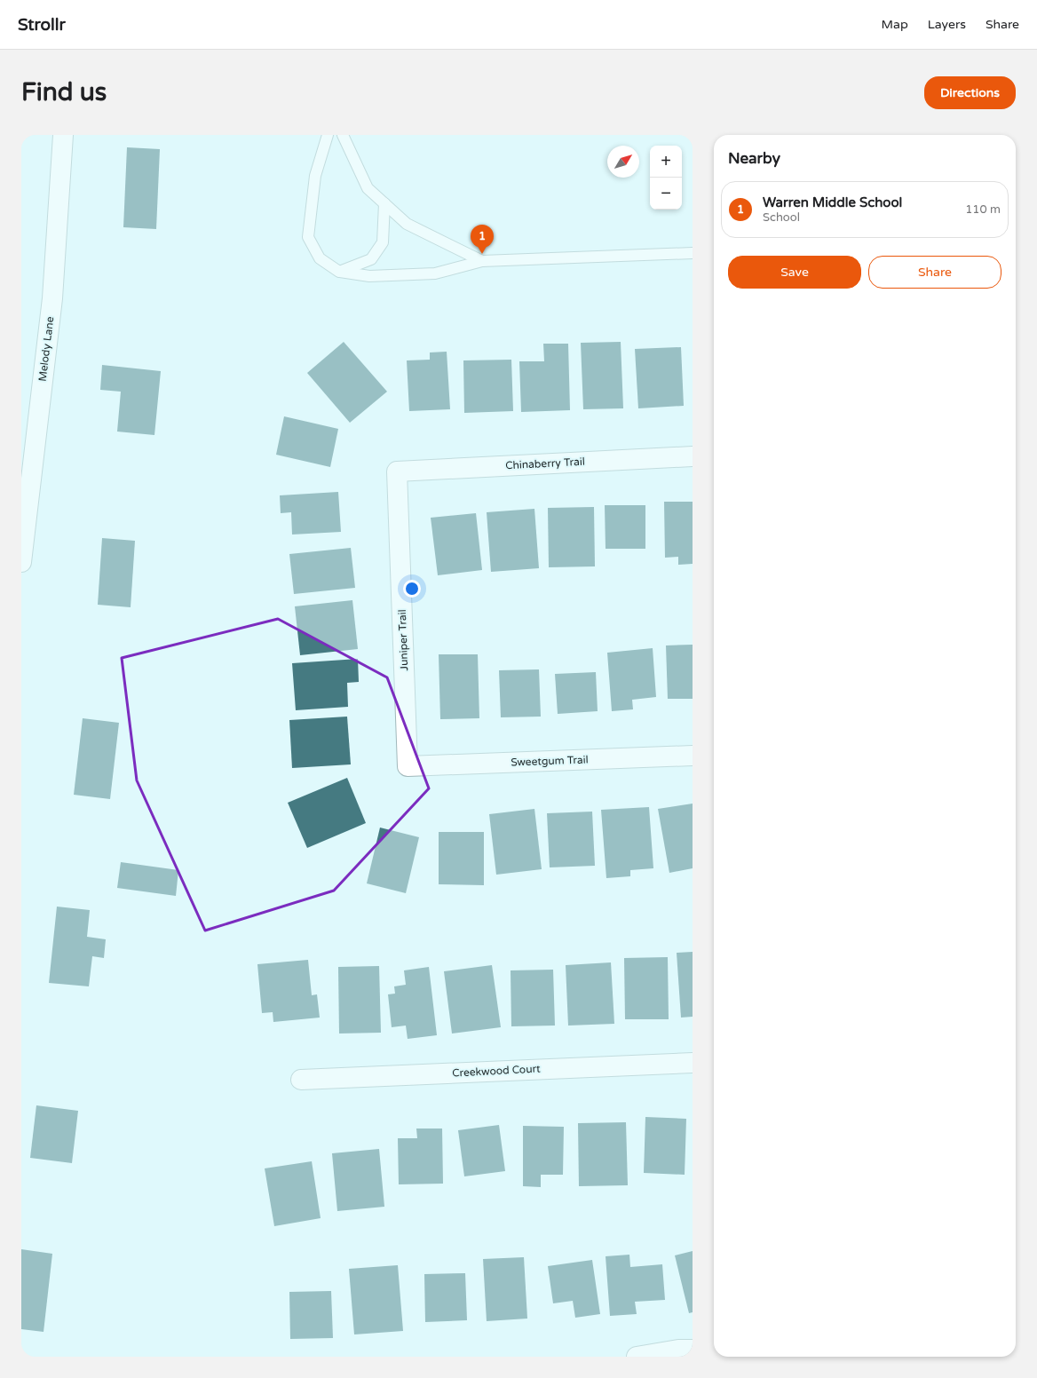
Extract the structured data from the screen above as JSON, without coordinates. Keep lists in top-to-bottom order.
{
  "streets": {
    "street": [
      "Melody Lane",
      "Chinaberry Trail",
      "Juniper Trail",
      "Sweetgum Trail",
      "Creekwood Court"
    ]
  },
  "crossings": [
    ["Chinaberry Trail", "Juniper Trail"],
    ["Juniper Trail", "Sweetgum Trail"]
  ],
  "north": "top right",
  "page": {
    "header": "Strollr",
    "nav": ["Map", "Layers", "Share"],
    "buttons": [
      "Directions",
      ["Save", "Share"]
    ],
    "title": "Find us",
    "heading": "Nearby",
    "map_buttons": ["+", "−"],
    "list": [
      {
        "mark": "1",
        "name": "Warren Middle School",
        "note": "School",
        "value": "110 m"
      }
    ],
    "pins": "1"
  }
}
